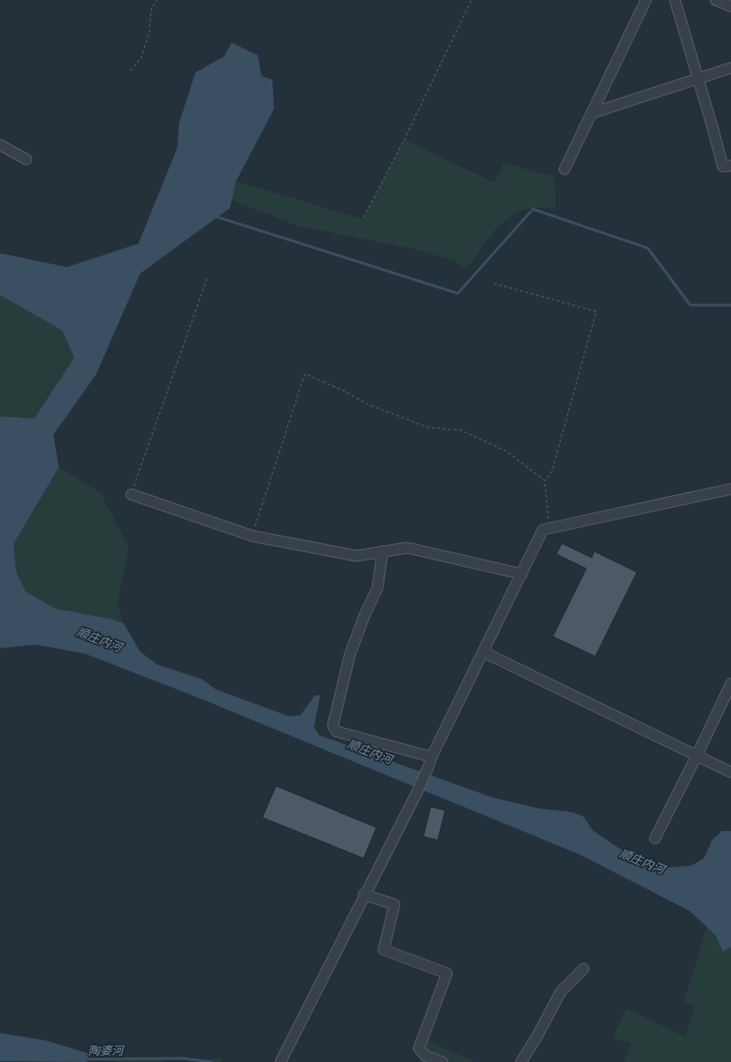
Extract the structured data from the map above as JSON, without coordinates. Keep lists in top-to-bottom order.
{
  "water": ["顺庄内河", "陶婆河"]
}
